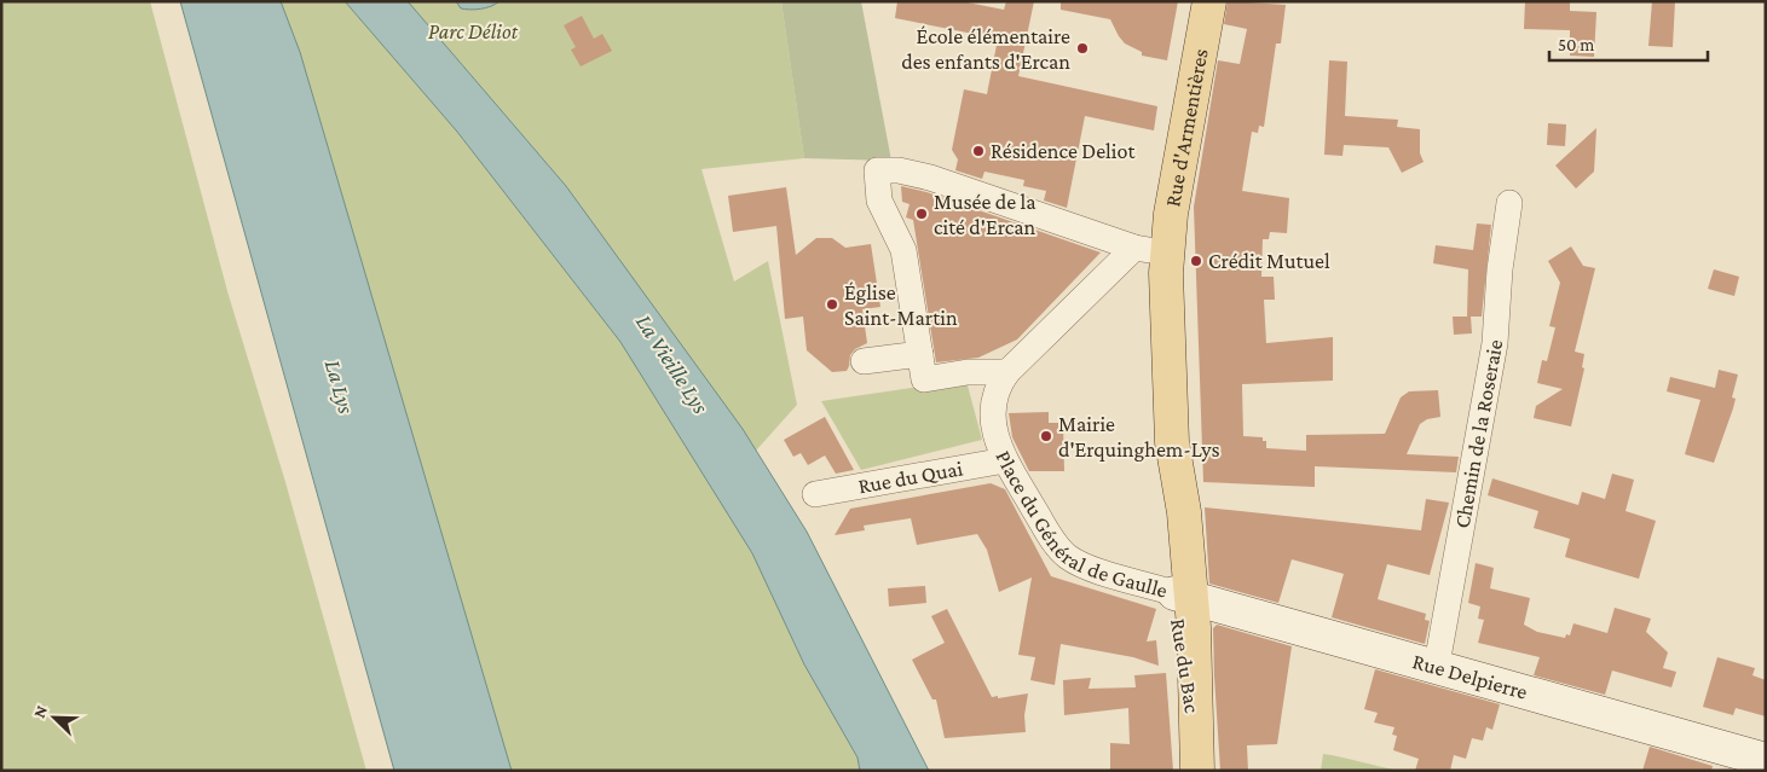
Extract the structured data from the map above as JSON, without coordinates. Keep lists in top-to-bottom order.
{
  "streets": {
    "main road": ["Rue d'Armentières", "Place du Général de Gaulle", "Rue du Bac"],
    "street": ["Chemin de la Roseraie", "Rue du Quai", "Rue Delpierre"]
  },
  "crossings": [
    ["Rue d'Armentières", "Place du Général de Gaulle"],
    ["Chemin de la Roseraie", "Rue Delpierre"],
    ["Rue du Quai", "Place du Général de Gaulle"],
    ["Place du Général de Gaulle", "Rue du Bac"],
    ["Place du Général de Gaulle", "Rue Delpierre"],
    ["Rue du Bac", "Rue Delpierre"]
  ],
  "water": ["La Vieille Lys", "La Lys"],
  "parks": ["Parc Déliot"],
  "places": [
    "École élémentaire des enfants d'Ercan",
    "Résidence Deliot",
    "Musée de la cité d'Ercan",
    "Crédit Mutuel",
    "Église Saint-Martin",
    "Mairie d'Erquinghem-Lys"
  ],
  "scale_bar": "50 m",
  "north": "top left"
}
